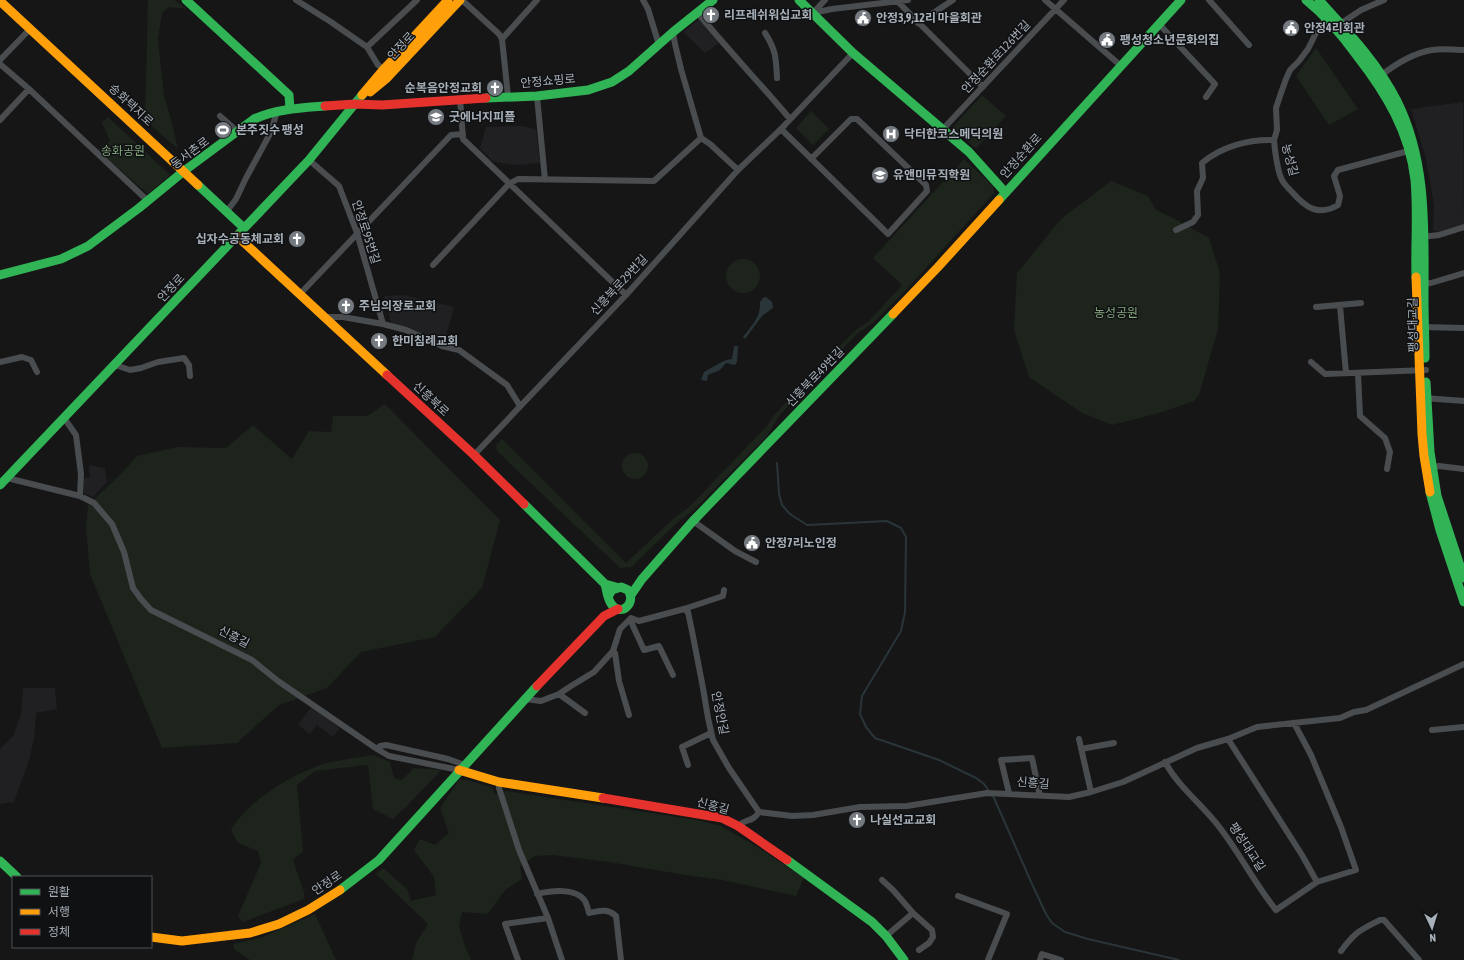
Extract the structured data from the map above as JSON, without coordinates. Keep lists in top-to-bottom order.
{
  "streets": {
    "street": [
      "안정로",
      "안정순환로126번길",
      "안정쇼핑로",
      "송화택지로",
      "동서촌로",
      "안정순환로",
      "농성길",
      "안정로95번길",
      "신흥북로29번길",
      "팽성대교길",
      "신흥북로49번길",
      "신흥북로",
      "신흥길",
      "안정안길"
    ]
  },
  "crossings": [
    ["안정로", "안정쇼핑로"],
    ["안정로", "송화택지로"],
    ["안정로", "동서촌로"],
    ["안정로", "안정로95번길"],
    ["안정로", "신흥북로"],
    ["안정로", "신흥길"],
    ["안정순환로126번길", "안정순환로"],
    ["안정쇼핑로", "동서촌로"],
    ["송화택지로", "동서촌로"],
    ["안정순환로", "신흥북로29번길"],
    ["안정순환로", "신흥북로49번길"],
    ["농성길", "팽성대교길"],
    ["신흥북로29번길", "신흥북로"],
    ["신흥길", "안정안길"]
  ],
  "parks": ["송화공원", "농성공원"],
  "places": {
    "church": [
      "리프레쉬워십교회",
      "순복음안정교회",
      "십자수공동체교회",
      "주님의장로교회",
      "한미침례교회",
      "나실선교교회"
    ],
    "public building": [
      "안정3,9,12리 마을회관",
      "안정4리회관",
      "팽성청소년문화의집",
      "안정7리노인정"
    ],
    "school or university": ["굿에너지피플", "유앤미뮤직학원"],
    "sports": ["본주짓수 팽성"],
    "hospital": ["닥터한코스메딕의원"]
  },
  "legend": ["원활", "서행", "정체"],
  "north": "bottom"
}
